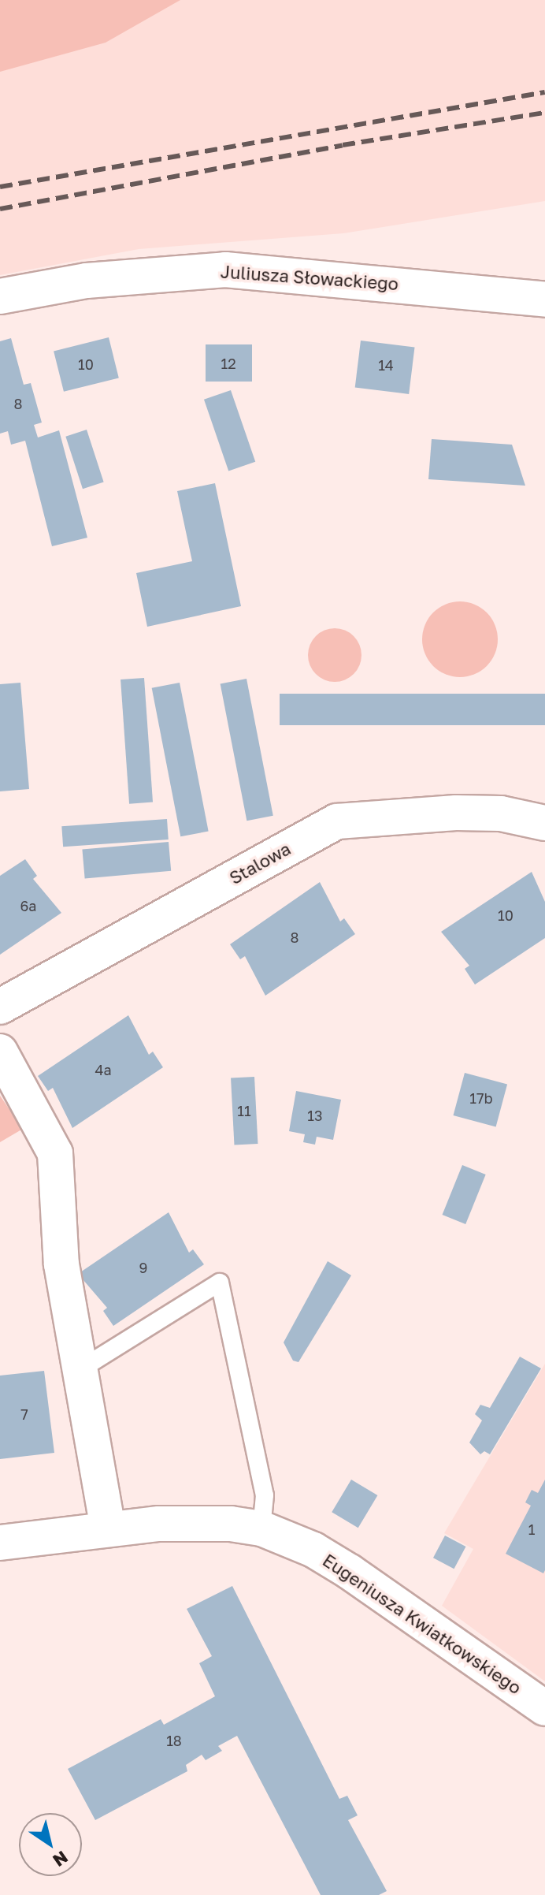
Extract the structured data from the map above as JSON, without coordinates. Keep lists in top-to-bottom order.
{
  "streets": {
    "street": ["Juliusza Słowackiego", "Stalowa", "Eugeniusza Kwiatkowskiego"]
  },
  "house_numbers": [
    "12",
    "10",
    "14",
    "8",
    "6a",
    "10",
    "8",
    "4a",
    "17b",
    "11",
    "13",
    "9",
    "7",
    "1",
    "18"
  ],
  "north": "bottom right"
}
